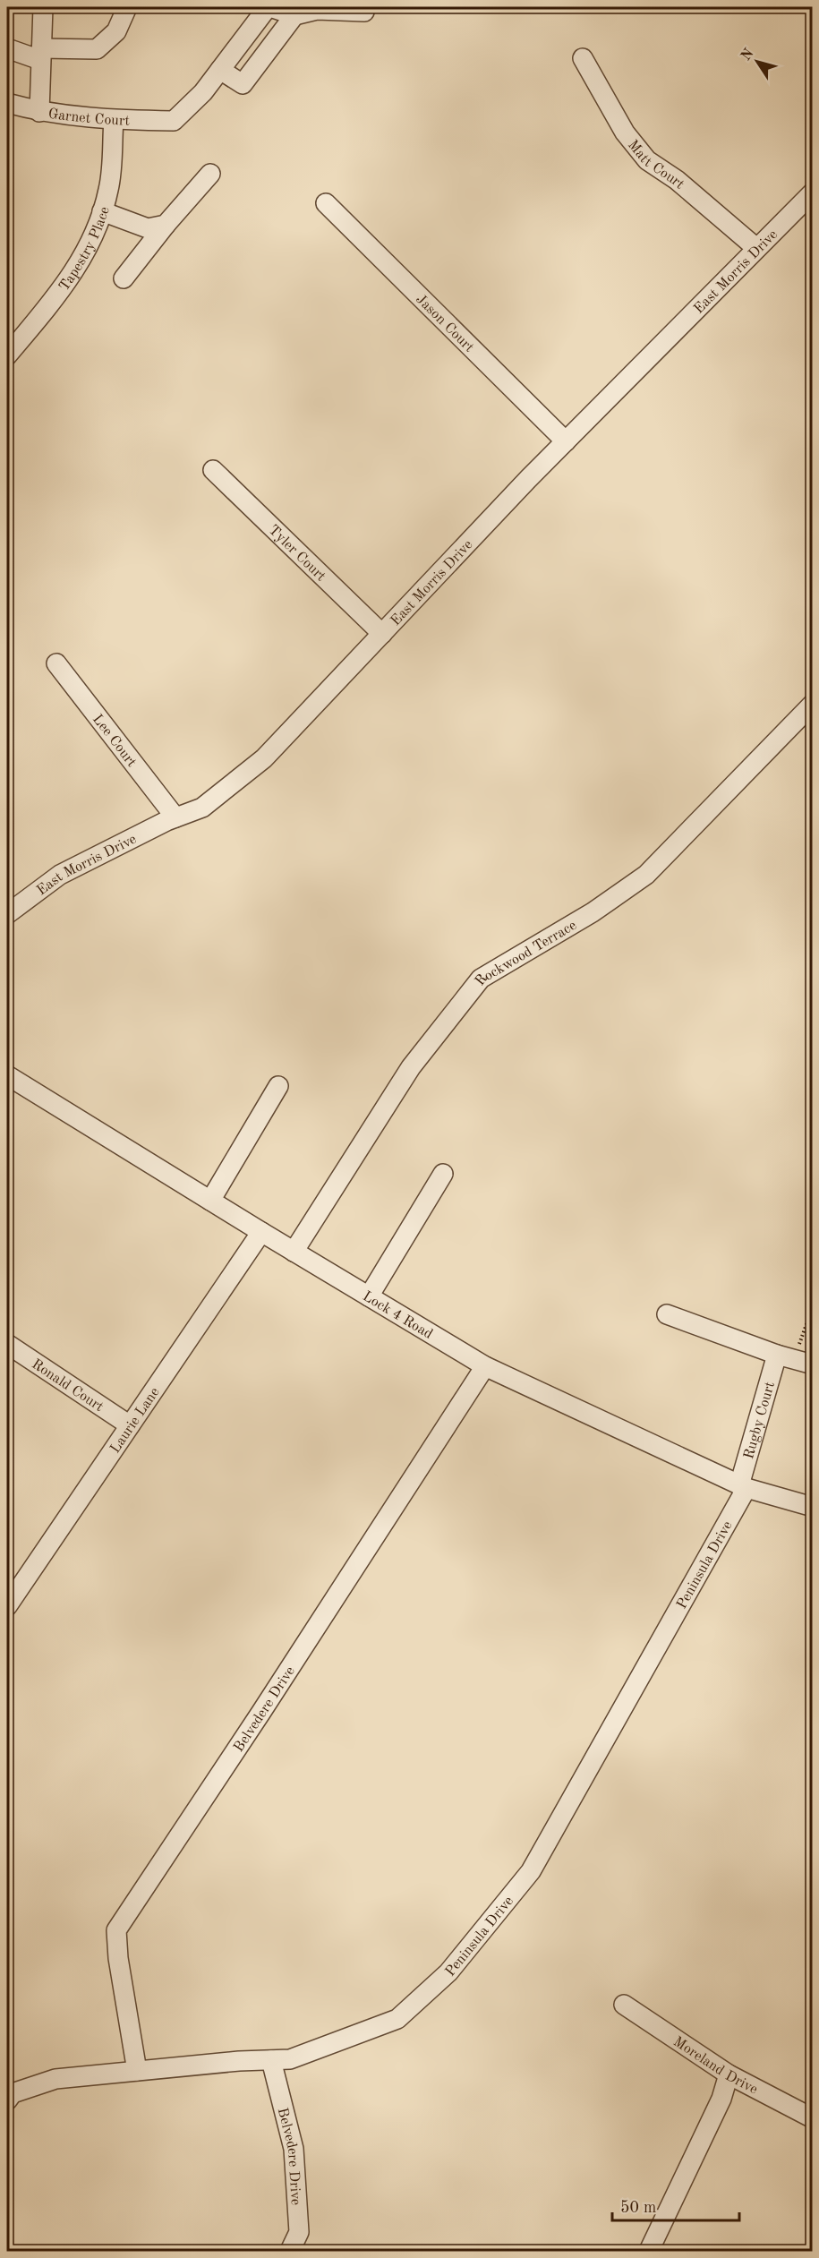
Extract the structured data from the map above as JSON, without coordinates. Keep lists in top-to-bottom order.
{
  "streets": {
    "street": [
      "Garnet Court",
      "Matt Court",
      "Tapestry Place",
      "East Morris Drive",
      "Jason Court",
      "Tyler Court",
      "Lee Court",
      "Rockwood Terrace",
      "Lock 4 Road",
      "Ronald Court",
      "Laurie Lane",
      "Rugby Court",
      "Peninsula Drive",
      "Belvedere Drive",
      "Moreland Drive"
    ]
  },
  "crossings": [
    ["Garnet Court", "Tapestry Place"],
    ["Matt Court", "East Morris Drive"],
    ["East Morris Drive", "Jason Court"],
    ["East Morris Drive", "Tyler Court"],
    ["East Morris Drive", "Lee Court"],
    ["Rockwood Terrace", "Lock 4 Road"],
    ["Lock 4 Road", "Laurie Lane"],
    ["Lock 4 Road", "Rugby Court"],
    ["Lock 4 Road", "Peninsula Drive"],
    ["Lock 4 Road", "Belvedere Drive"],
    ["Ronald Court", "Laurie Lane"],
    ["Rugby Court", "Peninsula Drive"],
    ["Peninsula Drive", "Belvedere Drive"]
  ],
  "scale_bar": "50 m",
  "north": "top left"
}
